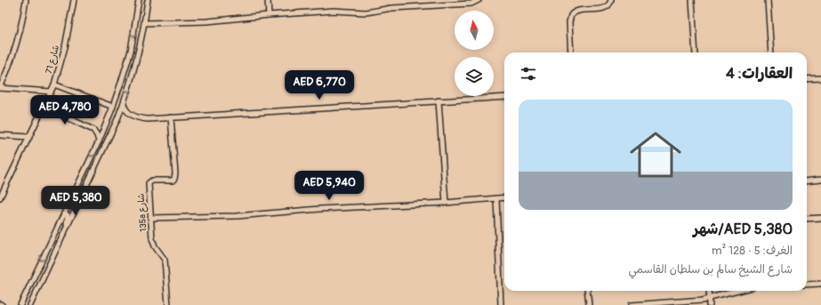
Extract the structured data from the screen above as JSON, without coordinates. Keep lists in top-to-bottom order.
{
  "streets": {
    "street": ["شارع 71", "135a شارع"]
  },
  "north": "top",
  "page": {
    "heading": "العقارات: 4",
    "price": [
      "AED 6,770",
      "AED 4,780",
      "AED 5,940",
      "AED 5,380"
    ],
    "list": [
      {
        "name": "AED 5,380/شهر",
        "note": "الغرف: 5 · 128 m² · شارع الشيخ سالم بن سلطان القاسمي"
      }
    ]
  }
}
